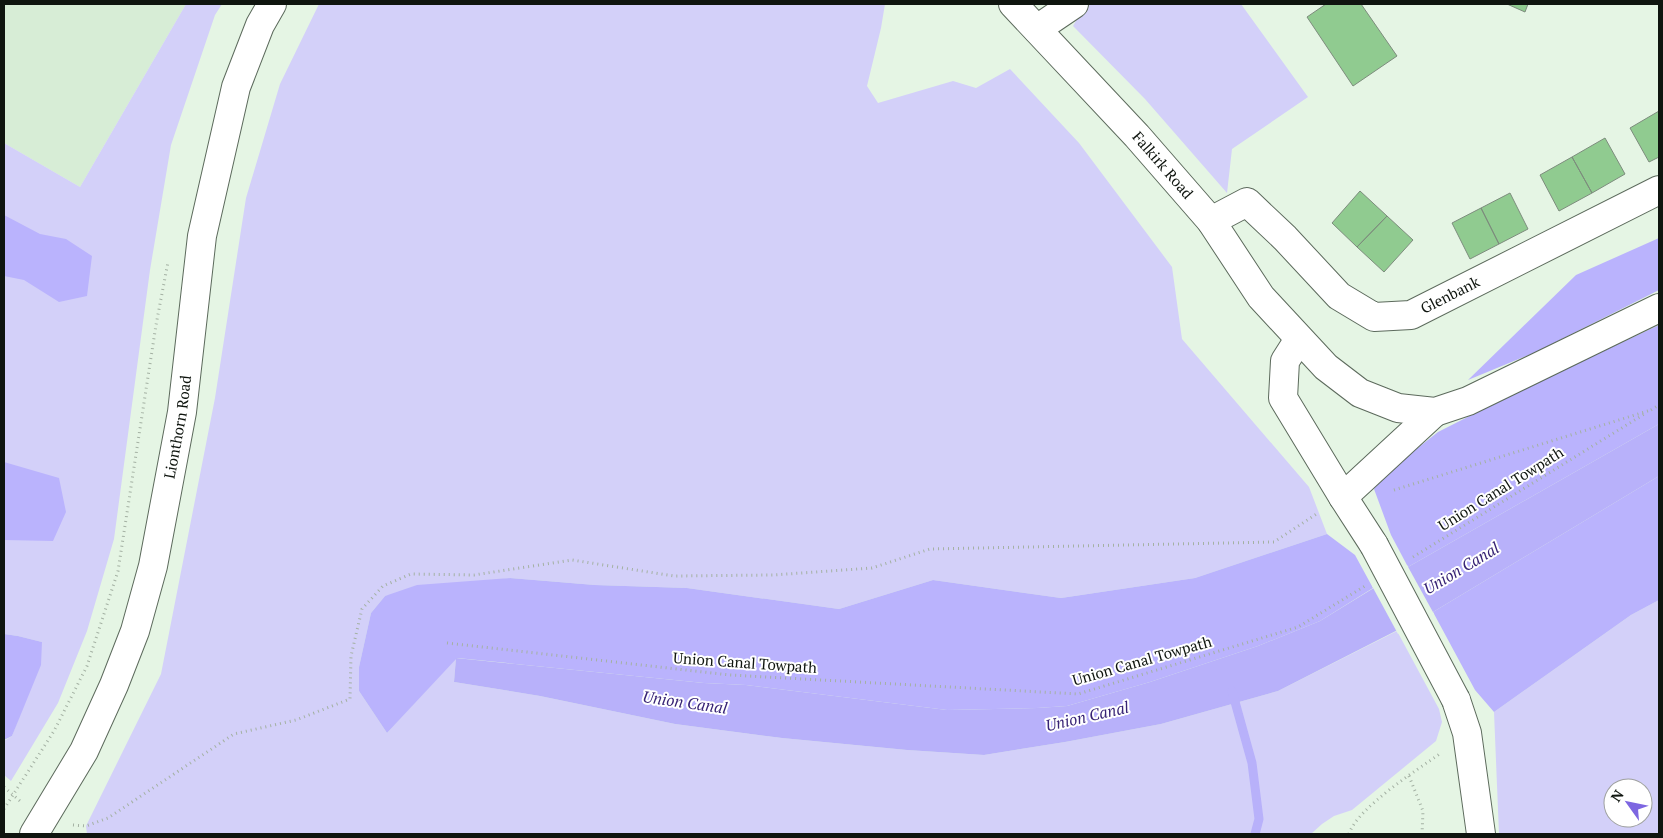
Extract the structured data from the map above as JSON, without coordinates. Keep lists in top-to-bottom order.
{
  "streets": {
    "street": ["Falkirk Road", "Glenbank", "Lionthorn Road"],
    "path": ["Union Canal Towpath"]
  },
  "crossings": [
    ["Falkirk Road", "Glenbank"]
  ],
  "water": ["Union Canal"],
  "north": "top left"
}
